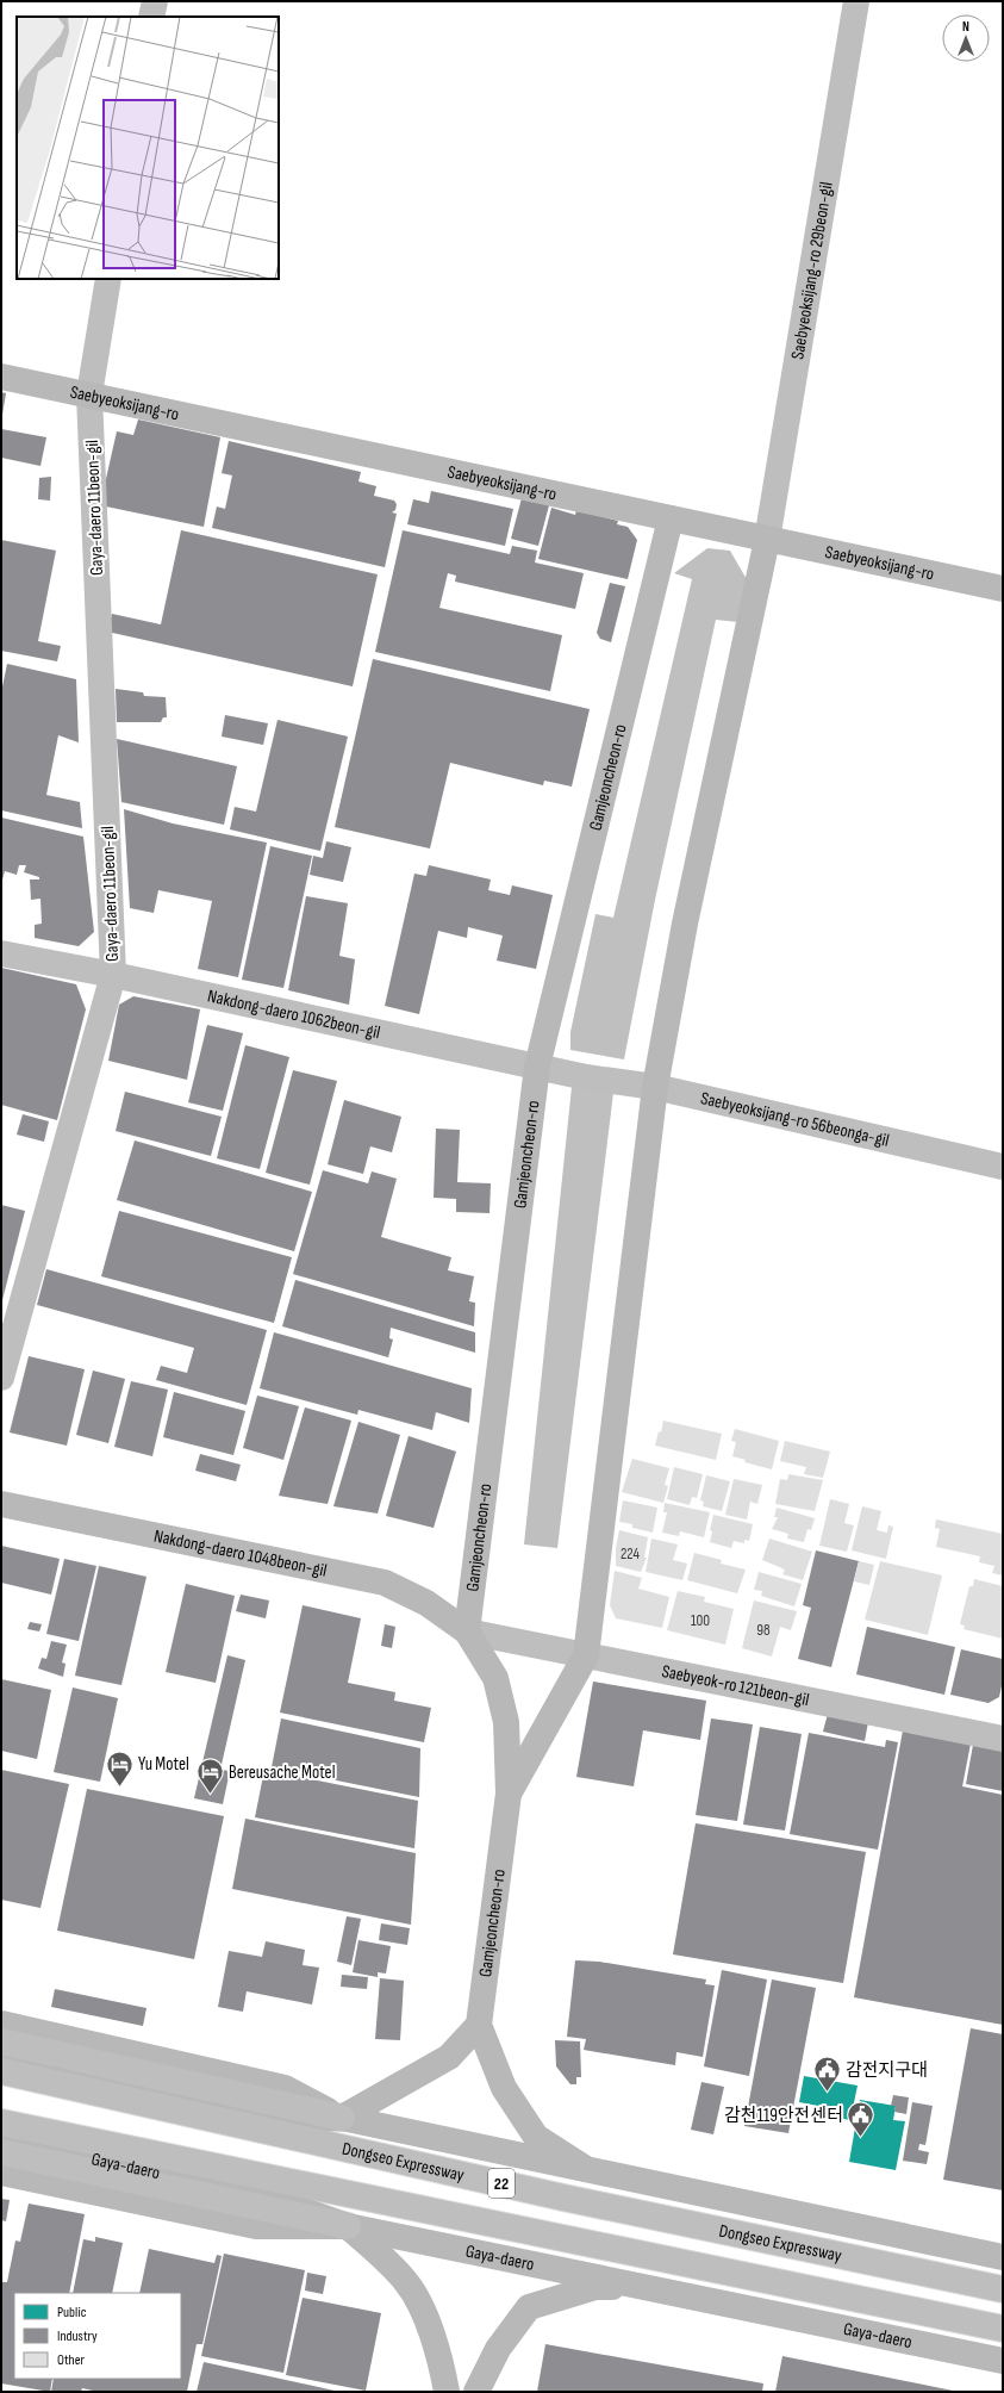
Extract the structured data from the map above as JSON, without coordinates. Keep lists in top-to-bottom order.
{
  "streets": {
    "main road": [
      "Saebyeoksijang-ro 29beon-gil",
      "Gaya-daero 11beon-gil",
      "Nakdong-daero 1062beon-gil",
      "Saebyeoksijang-ro 56beonga-gil",
      "Saebyeok-ro 121beon-gil",
      "Dongseo Expressway",
      "22"
    ],
    "street": [
      "Saebyeoksijang-ro",
      "Gamjeoncheon-ro",
      "Nakdong-daero 1048beon-gil",
      "Gaya-daero"
    ]
  },
  "crossings": [
    ["Saebyeoksijang-ro 29beon-gil", "Saebyeoksijang-ro"],
    ["Saebyeoksijang-ro 29beon-gil", "Gamjeoncheon-ro"],
    ["Saebyeoksijang-ro", "Gaya-daero 11beon-gil"],
    ["Saebyeoksijang-ro", "Gamjeoncheon-ro"],
    ["Gaya-daero 11beon-gil", "Nakdong-daero 1062beon-gil"],
    ["Gamjeoncheon-ro", "Nakdong-daero 1062beon-gil"],
    ["Gamjeoncheon-ro", "Saebyeoksijang-ro 56beonga-gil"],
    ["Gamjeoncheon-ro", "Nakdong-daero 1048beon-gil"],
    ["Gamjeoncheon-ro", "Saebyeok-ro 121beon-gil"],
    ["Nakdong-daero 1062beon-gil", "Saebyeoksijang-ro 56beonga-gil"],
    ["Nakdong-daero 1048beon-gil", "Saebyeok-ro 121beon-gil"]
  ],
  "places": {
    "hotel": ["Yu Motel", "Bereusache Motel"],
    "public building": ["감전지구대", "감천119안전센터"]
  },
  "house_numbers": ["224", "100", "98"],
  "legend": ["Public", "Industry", "Other"],
  "north": "top"
}
